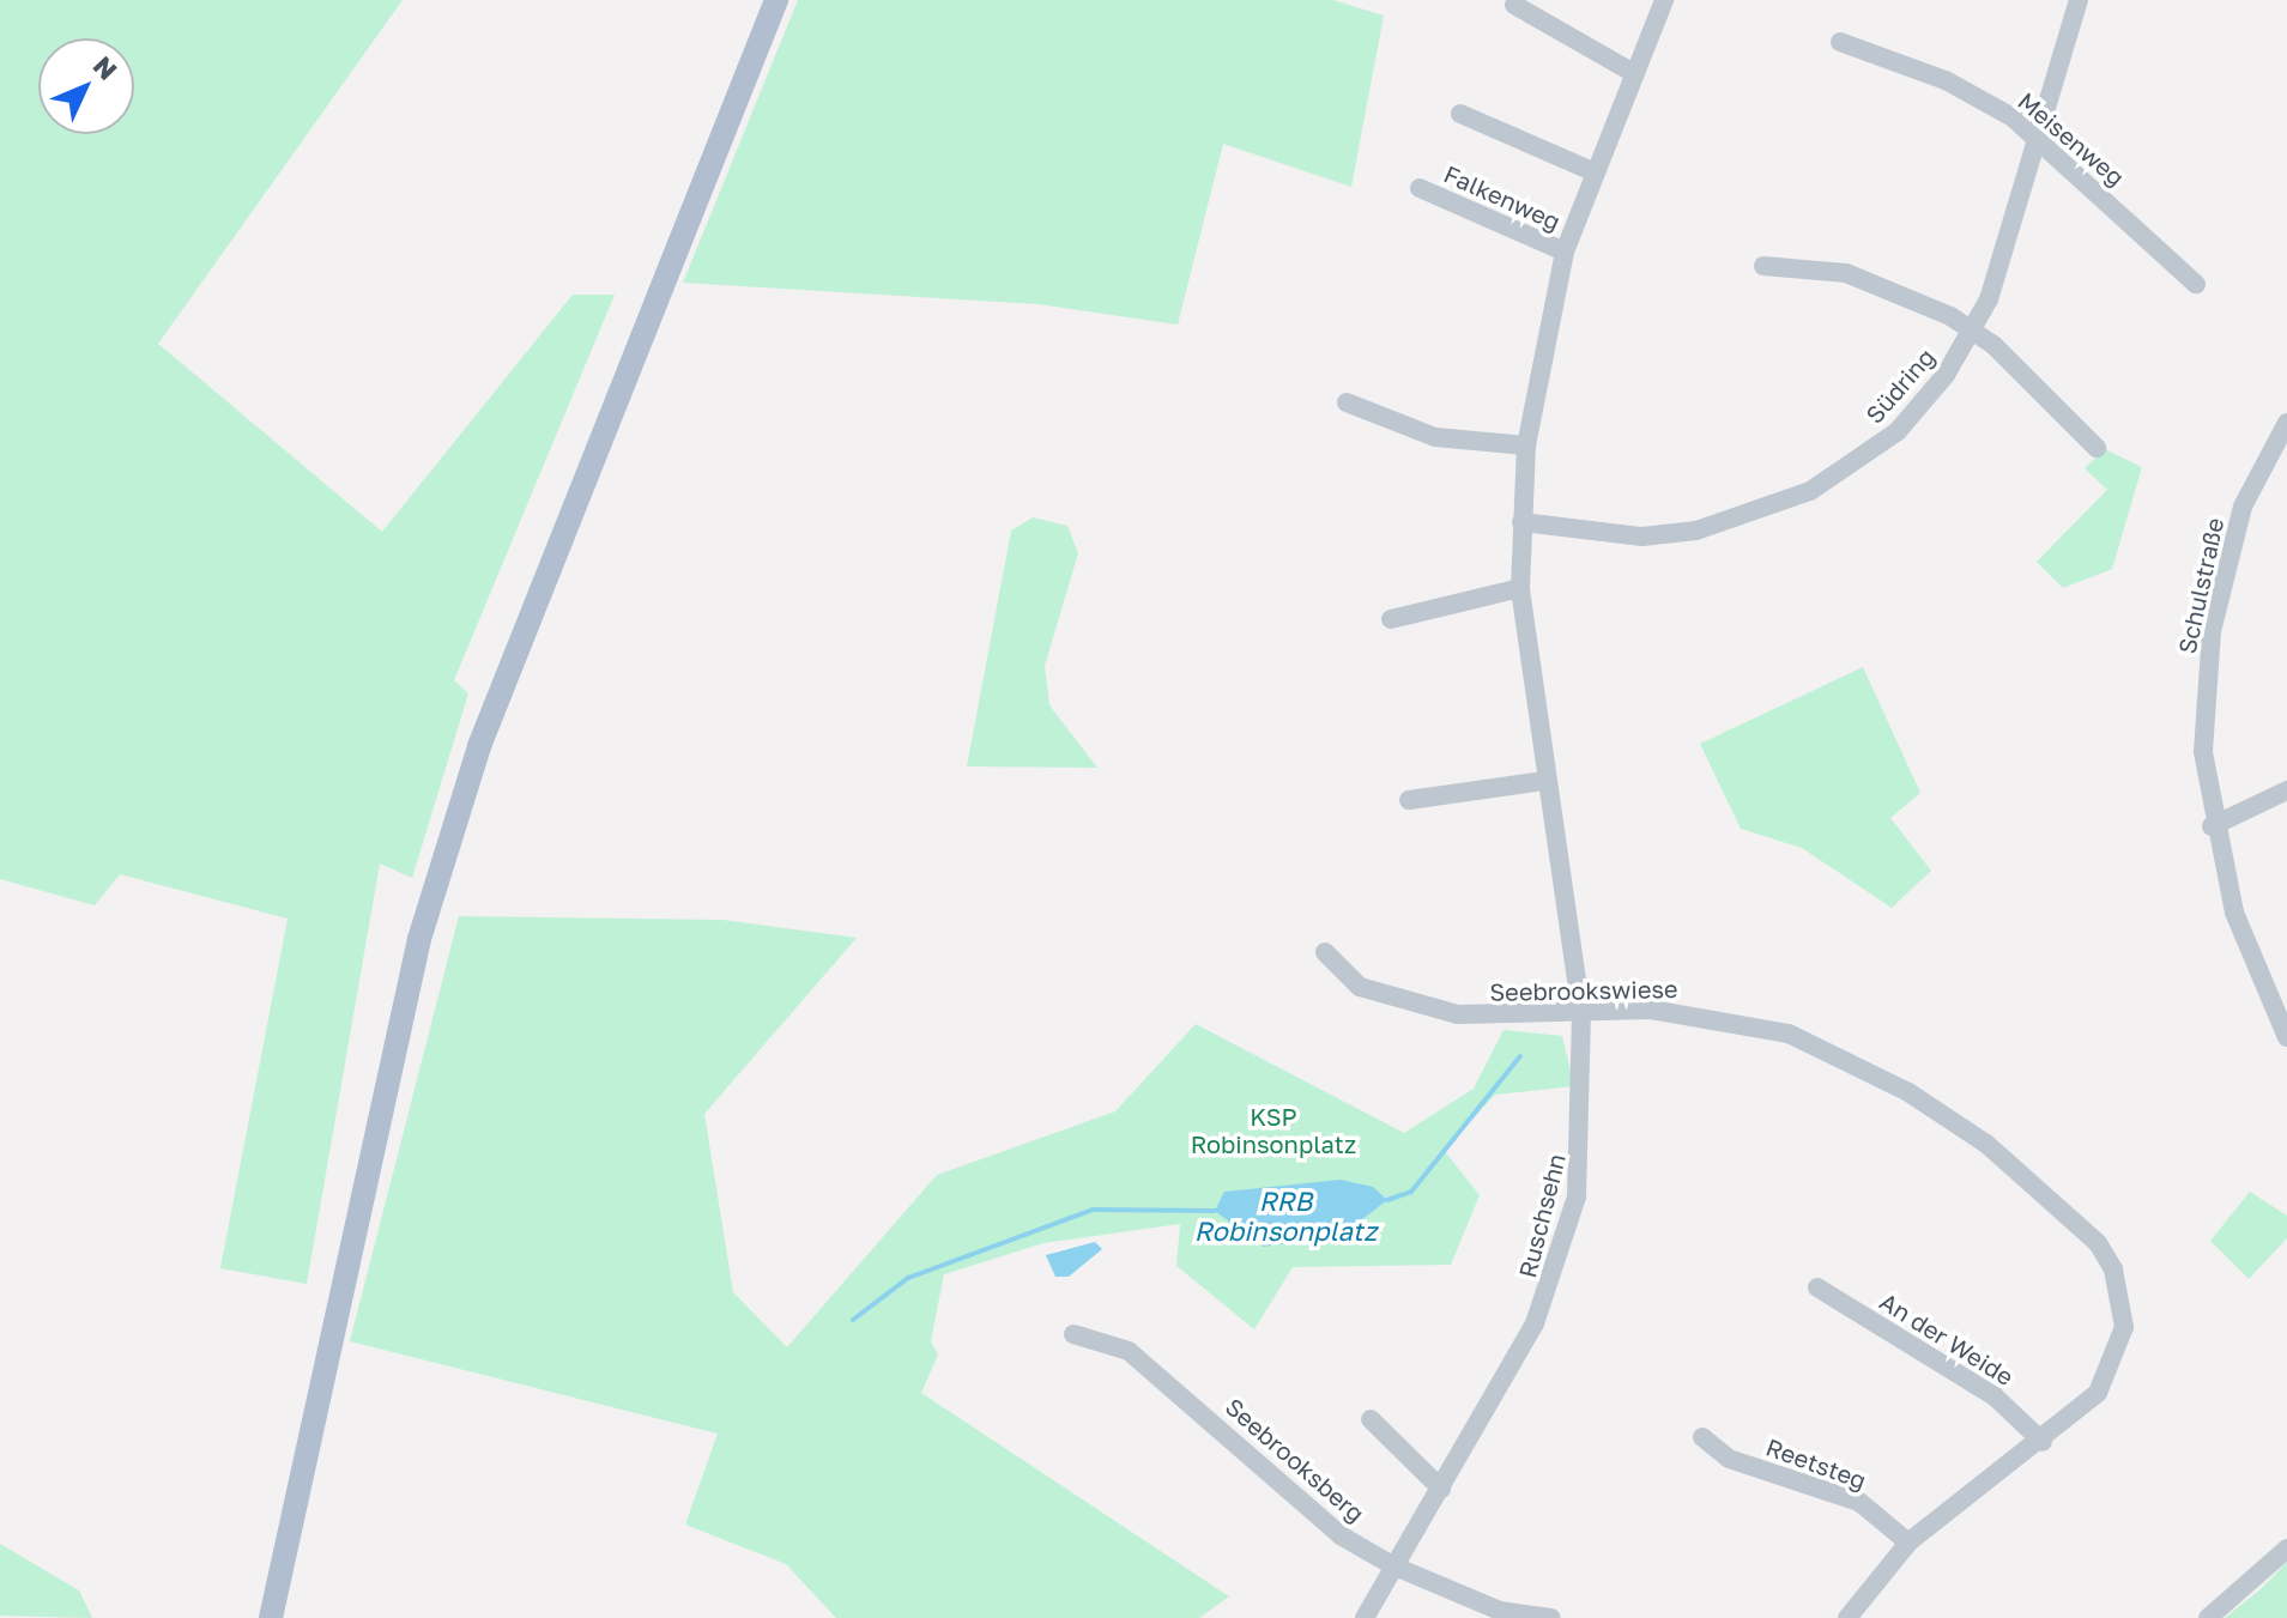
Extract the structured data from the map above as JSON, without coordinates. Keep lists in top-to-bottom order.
{
  "streets": {
    "street": [
      "Meisenweg",
      "Falkenweg",
      "Südring",
      "Schulstraße",
      "Seebrookswiese",
      "Ruschsehn",
      "An der Weide",
      "Seebrooksberg",
      "Reetsteg"
    ]
  },
  "crossings": [
    ["Meisenweg", "Südring"],
    ["Seebrookswiese", "Ruschsehn"],
    ["Seebrookswiese", "An der Weide"],
    ["Seebrookswiese", "Reetsteg"],
    ["Ruschsehn", "Seebrooksberg"]
  ],
  "water": ["RRB Robinsonplatz"],
  "parks": ["KSP Robinsonplatz"],
  "north": "top right"
}
